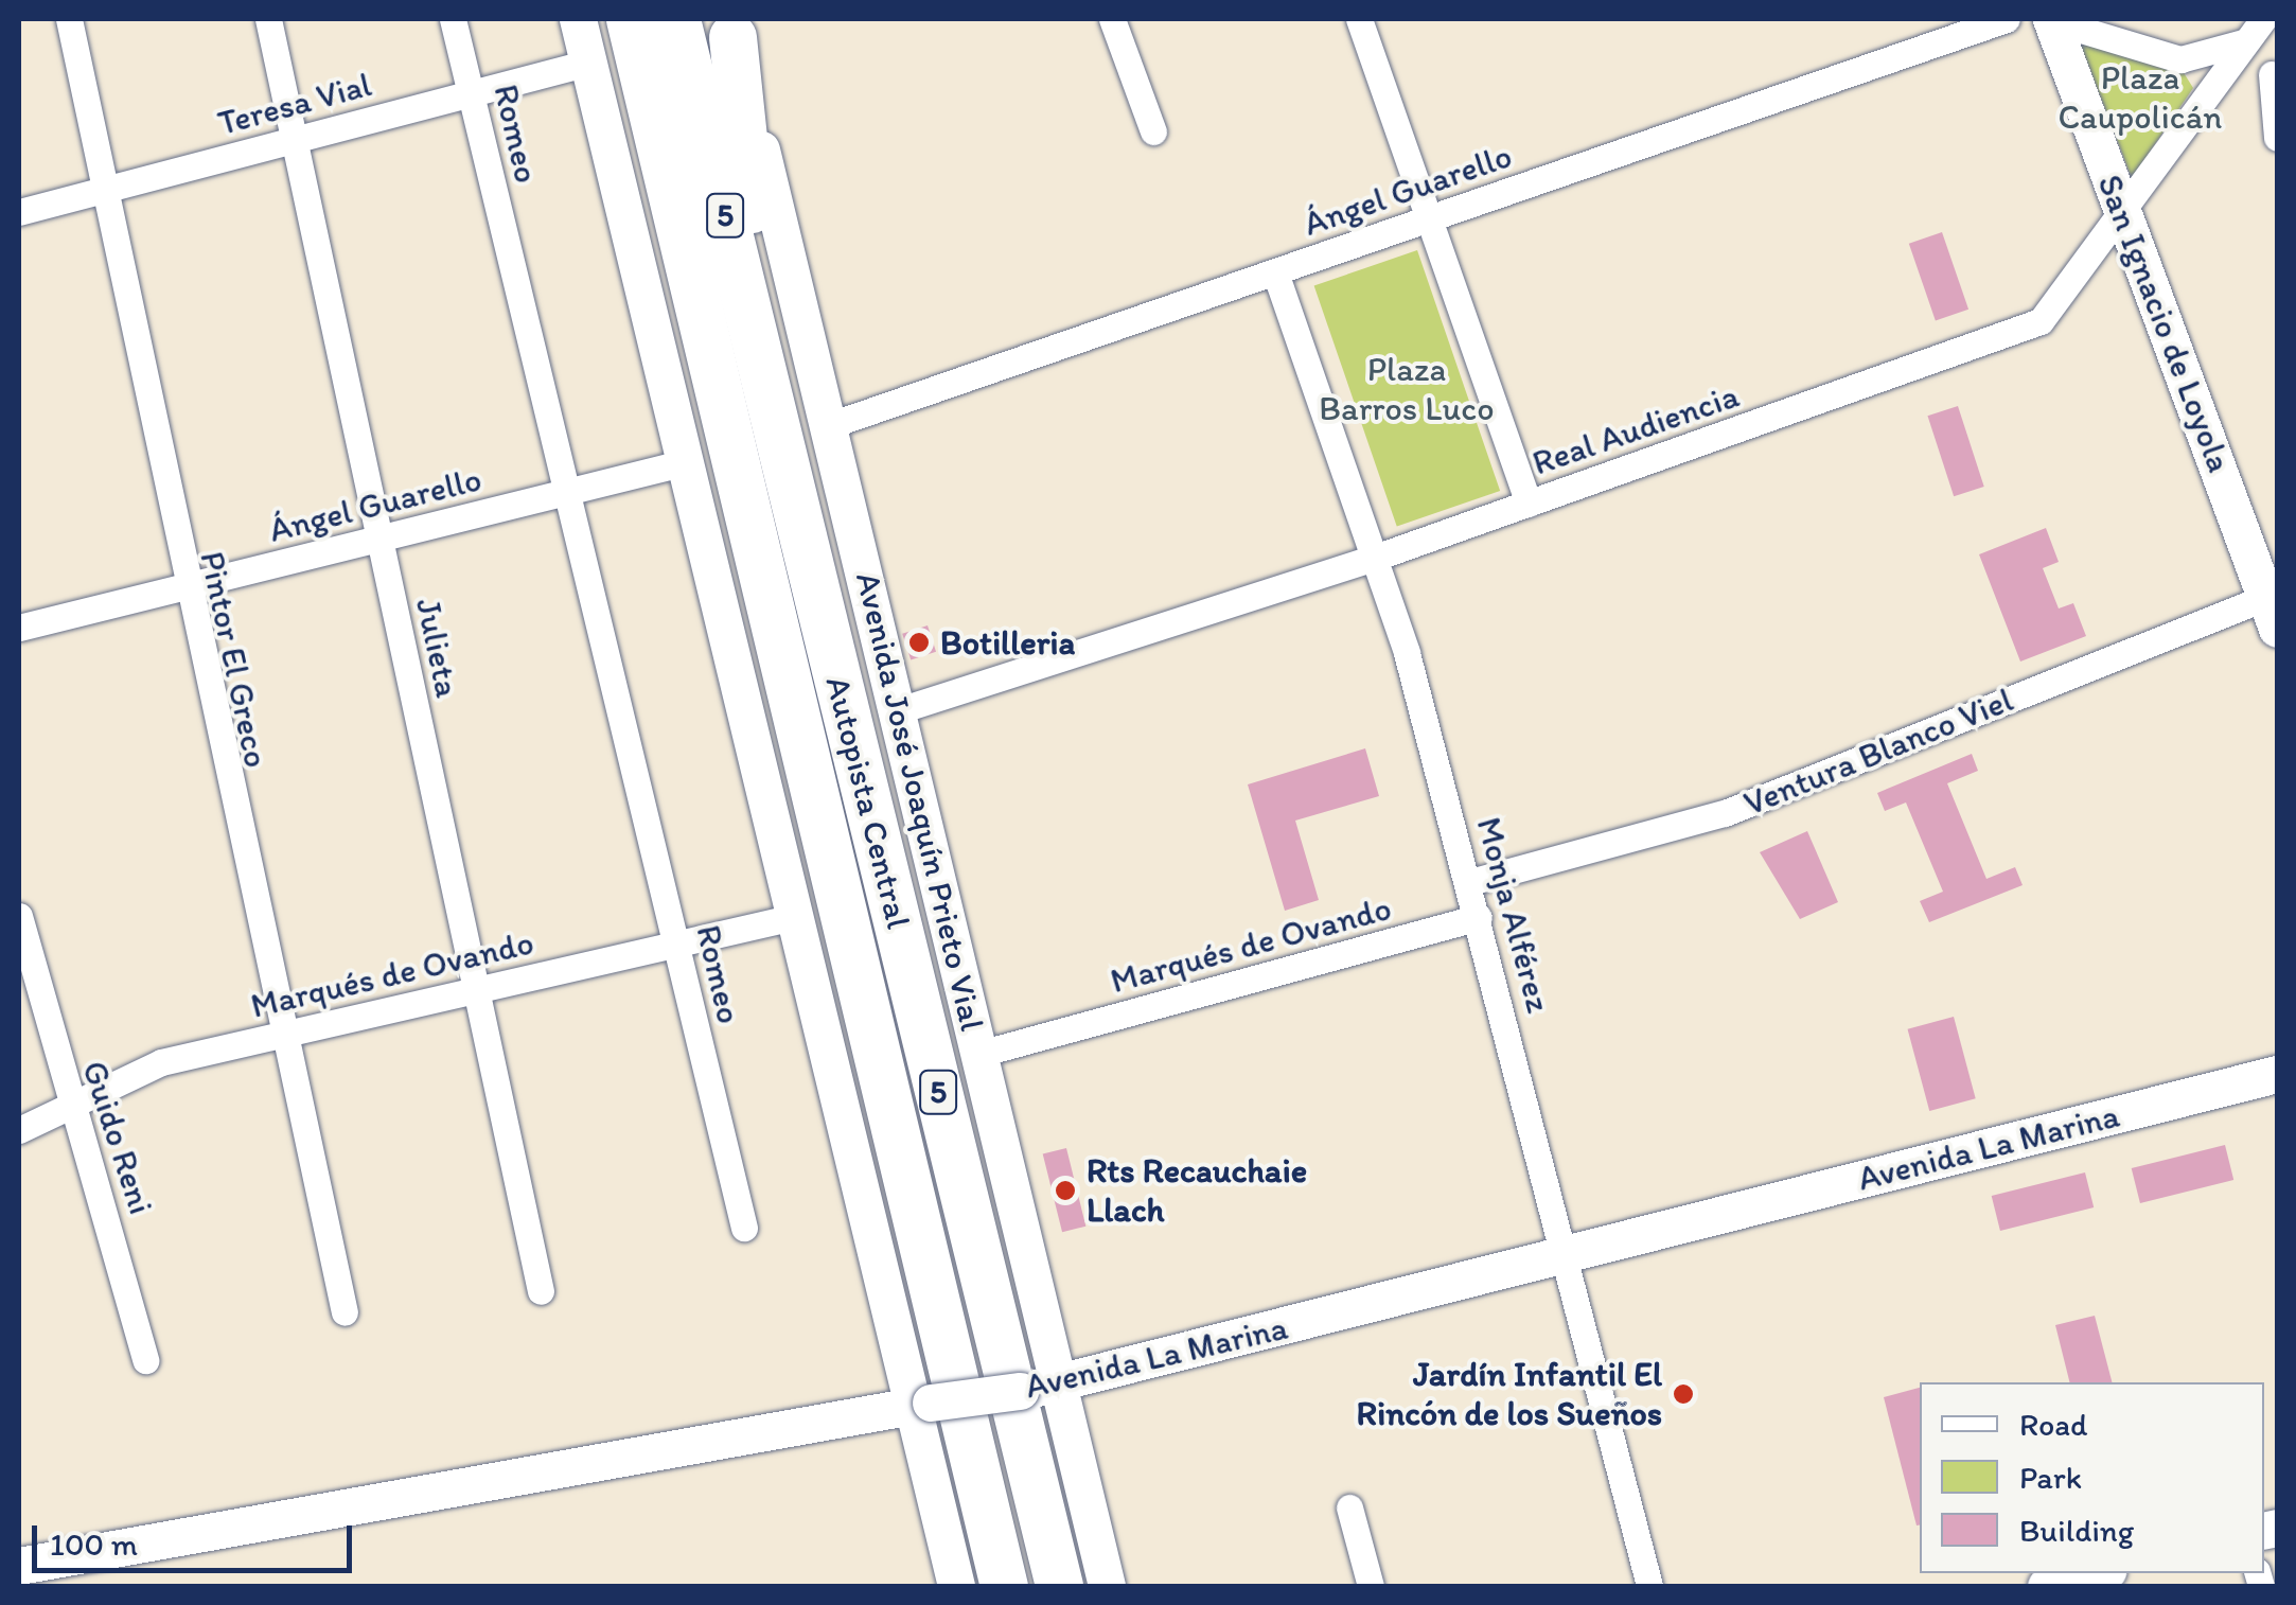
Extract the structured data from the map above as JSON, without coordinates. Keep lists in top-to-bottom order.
{
  "streets": {
    "highway": ["5", "Autopista Central"],
    "main road": ["San Ignacio de Loyola", "Avenida José Joaquín Prieto Vial", "Avenida La Marina"],
    "street": [
      "Teresa Vial",
      "Romeo",
      "Ángel Guarello",
      "Real Audiencia",
      "Julieta",
      "Pintor El Greco",
      "Ventura Blanco Viel",
      "Monja Alférez",
      "Marqués de Ovando",
      "Guido Reni"
    ]
  },
  "crossings": [
    ["Teresa Vial", "Romeo"],
    ["Teresa Vial", "Julieta"],
    ["Teresa Vial", "Pintor El Greco"],
    ["Romeo", "Ángel Guarello"],
    ["Romeo", "Marqués de Ovando"],
    ["Ángel Guarello", "Julieta"],
    ["Ángel Guarello", "Pintor El Greco"],
    ["Ángel Guarello", "Avenida José Joaquín Prieto Vial"],
    ["Ángel Guarello", "Monja Alférez"],
    ["San Ignacio de Loyola", "Real Audiencia"],
    ["San Ignacio de Loyola", "Ventura Blanco Viel"],
    ["Real Audiencia", "Avenida José Joaquín Prieto Vial"],
    ["Real Audiencia", "Monja Alférez"],
    ["Julieta", "Marqués de Ovando"],
    ["Pintor El Greco", "Marqués de Ovando"],
    ["Ventura Blanco Viel", "Monja Alférez"],
    ["Avenida José Joaquín Prieto Vial", "Marqués de Ovando"],
    ["Avenida José Joaquín Prieto Vial", "Avenida La Marina"],
    ["Monja Alférez", "Marqués de Ovando"],
    ["Monja Alférez", "Avenida La Marina"],
    ["Marqués de Ovando", "Guido Reni"]
  ],
  "parks": ["Plaza Caupolicán", "Plaza Barros Luco"],
  "places": ["Botilleria", "Rts Recauchaie Llach", "Jardín Infantil El Rincón de los Sueños"],
  "legend": ["Road", "Park", "Building"],
  "scale_bar": "100 m"
}
